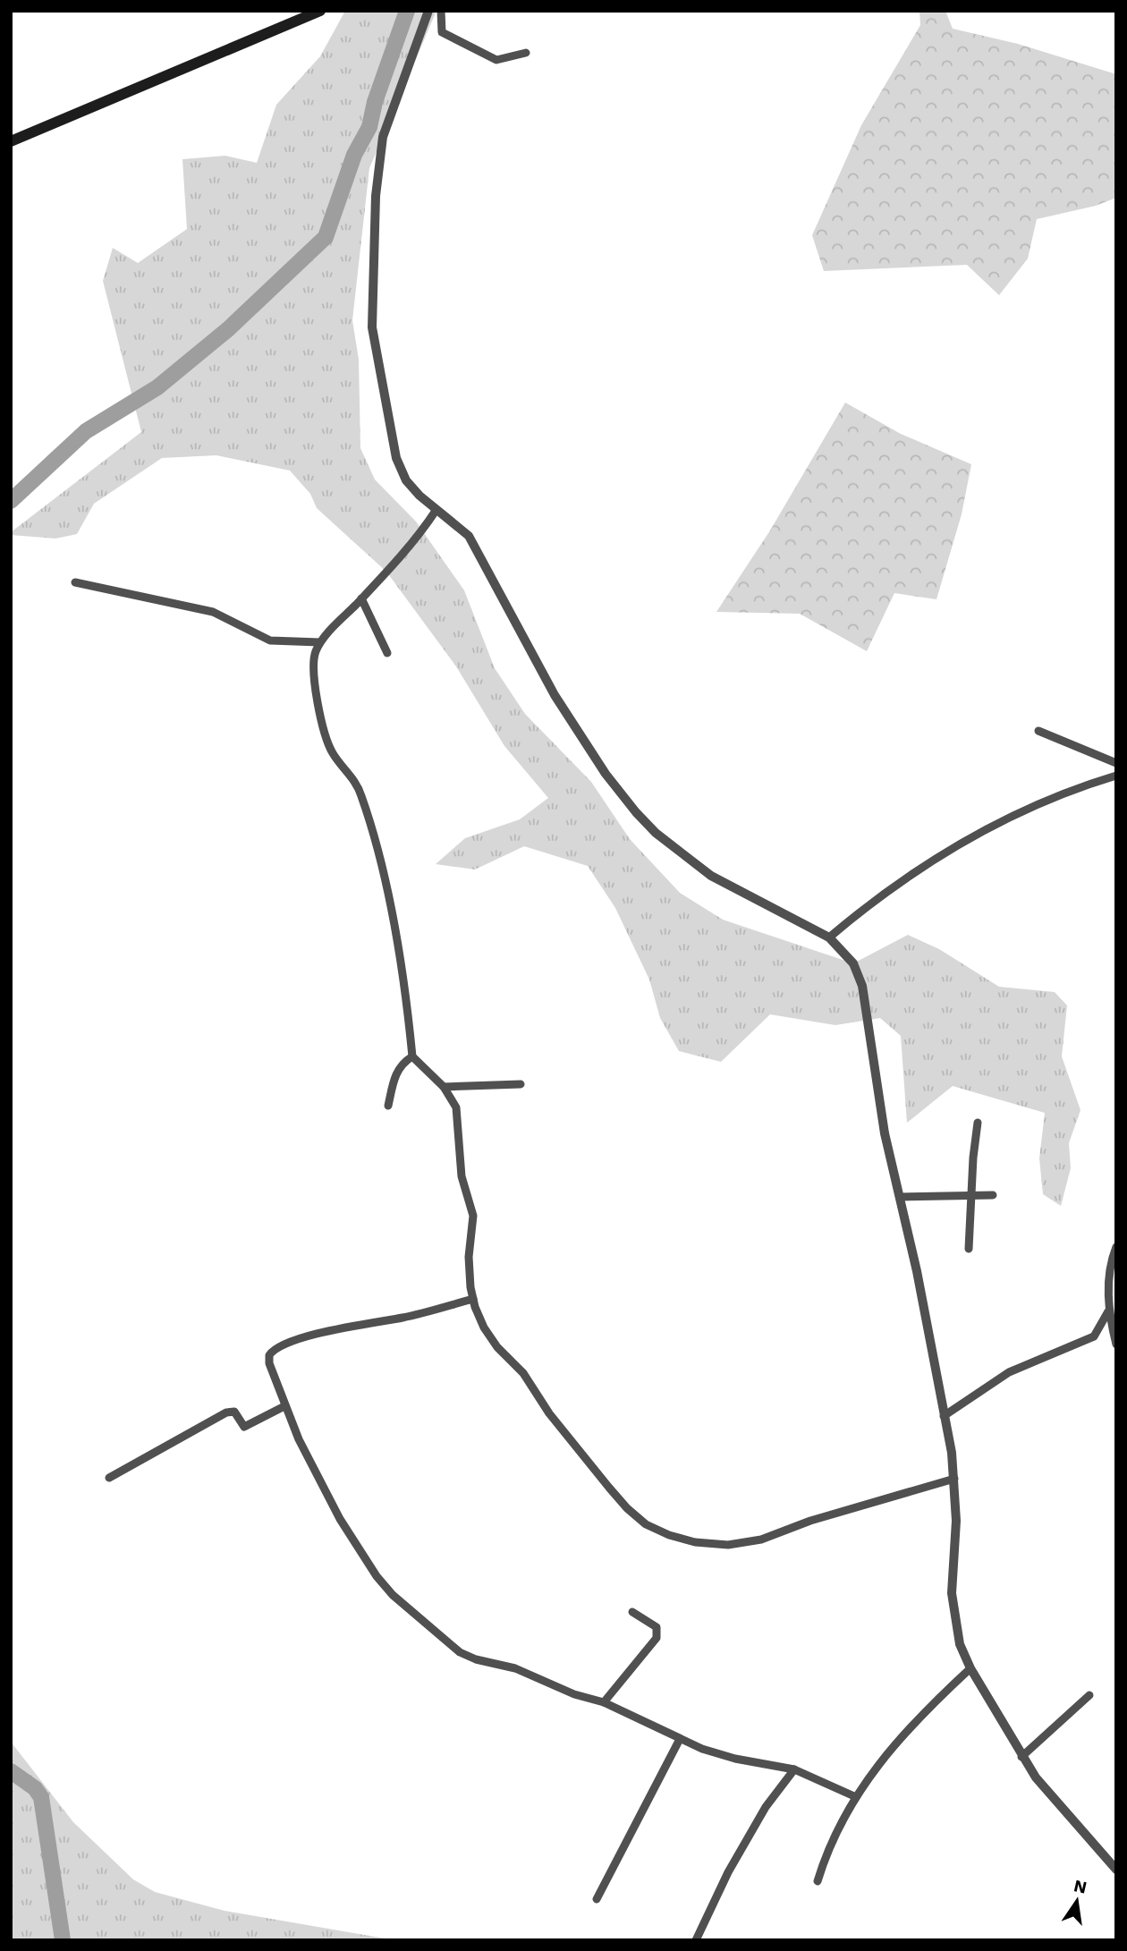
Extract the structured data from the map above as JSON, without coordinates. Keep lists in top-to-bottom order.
{
  "north": "top"
}
